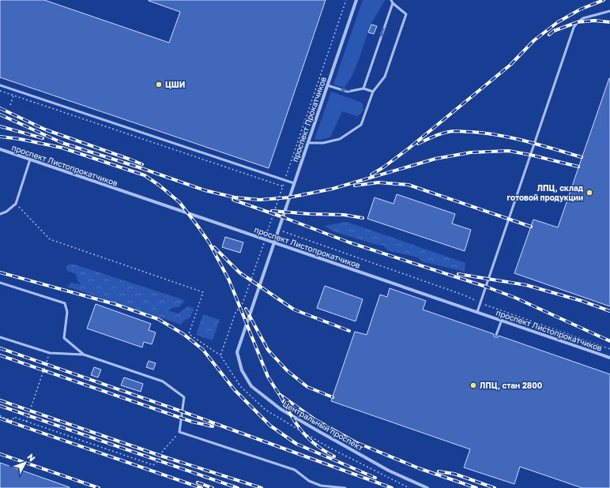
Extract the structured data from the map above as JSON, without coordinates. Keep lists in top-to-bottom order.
{
  "streets": {
    "street": ["проспект Прокатчиков", "проспект Листопрокатчиков", "Центральный проспект"]
  },
  "crossings": [
    ["проспект Прокатчиков", "проспект Листопрокатчиков"],
    ["проспект Прокатчиков", "Центральный проспект"],
    ["проспект Листопрокатчиков", "Центральный проспект"]
  ],
  "places": ["ЦШИ", "ЛПЦ, склад готовой продукции", "ЛПЦ, стан 2800"],
  "north": "top right"
}
